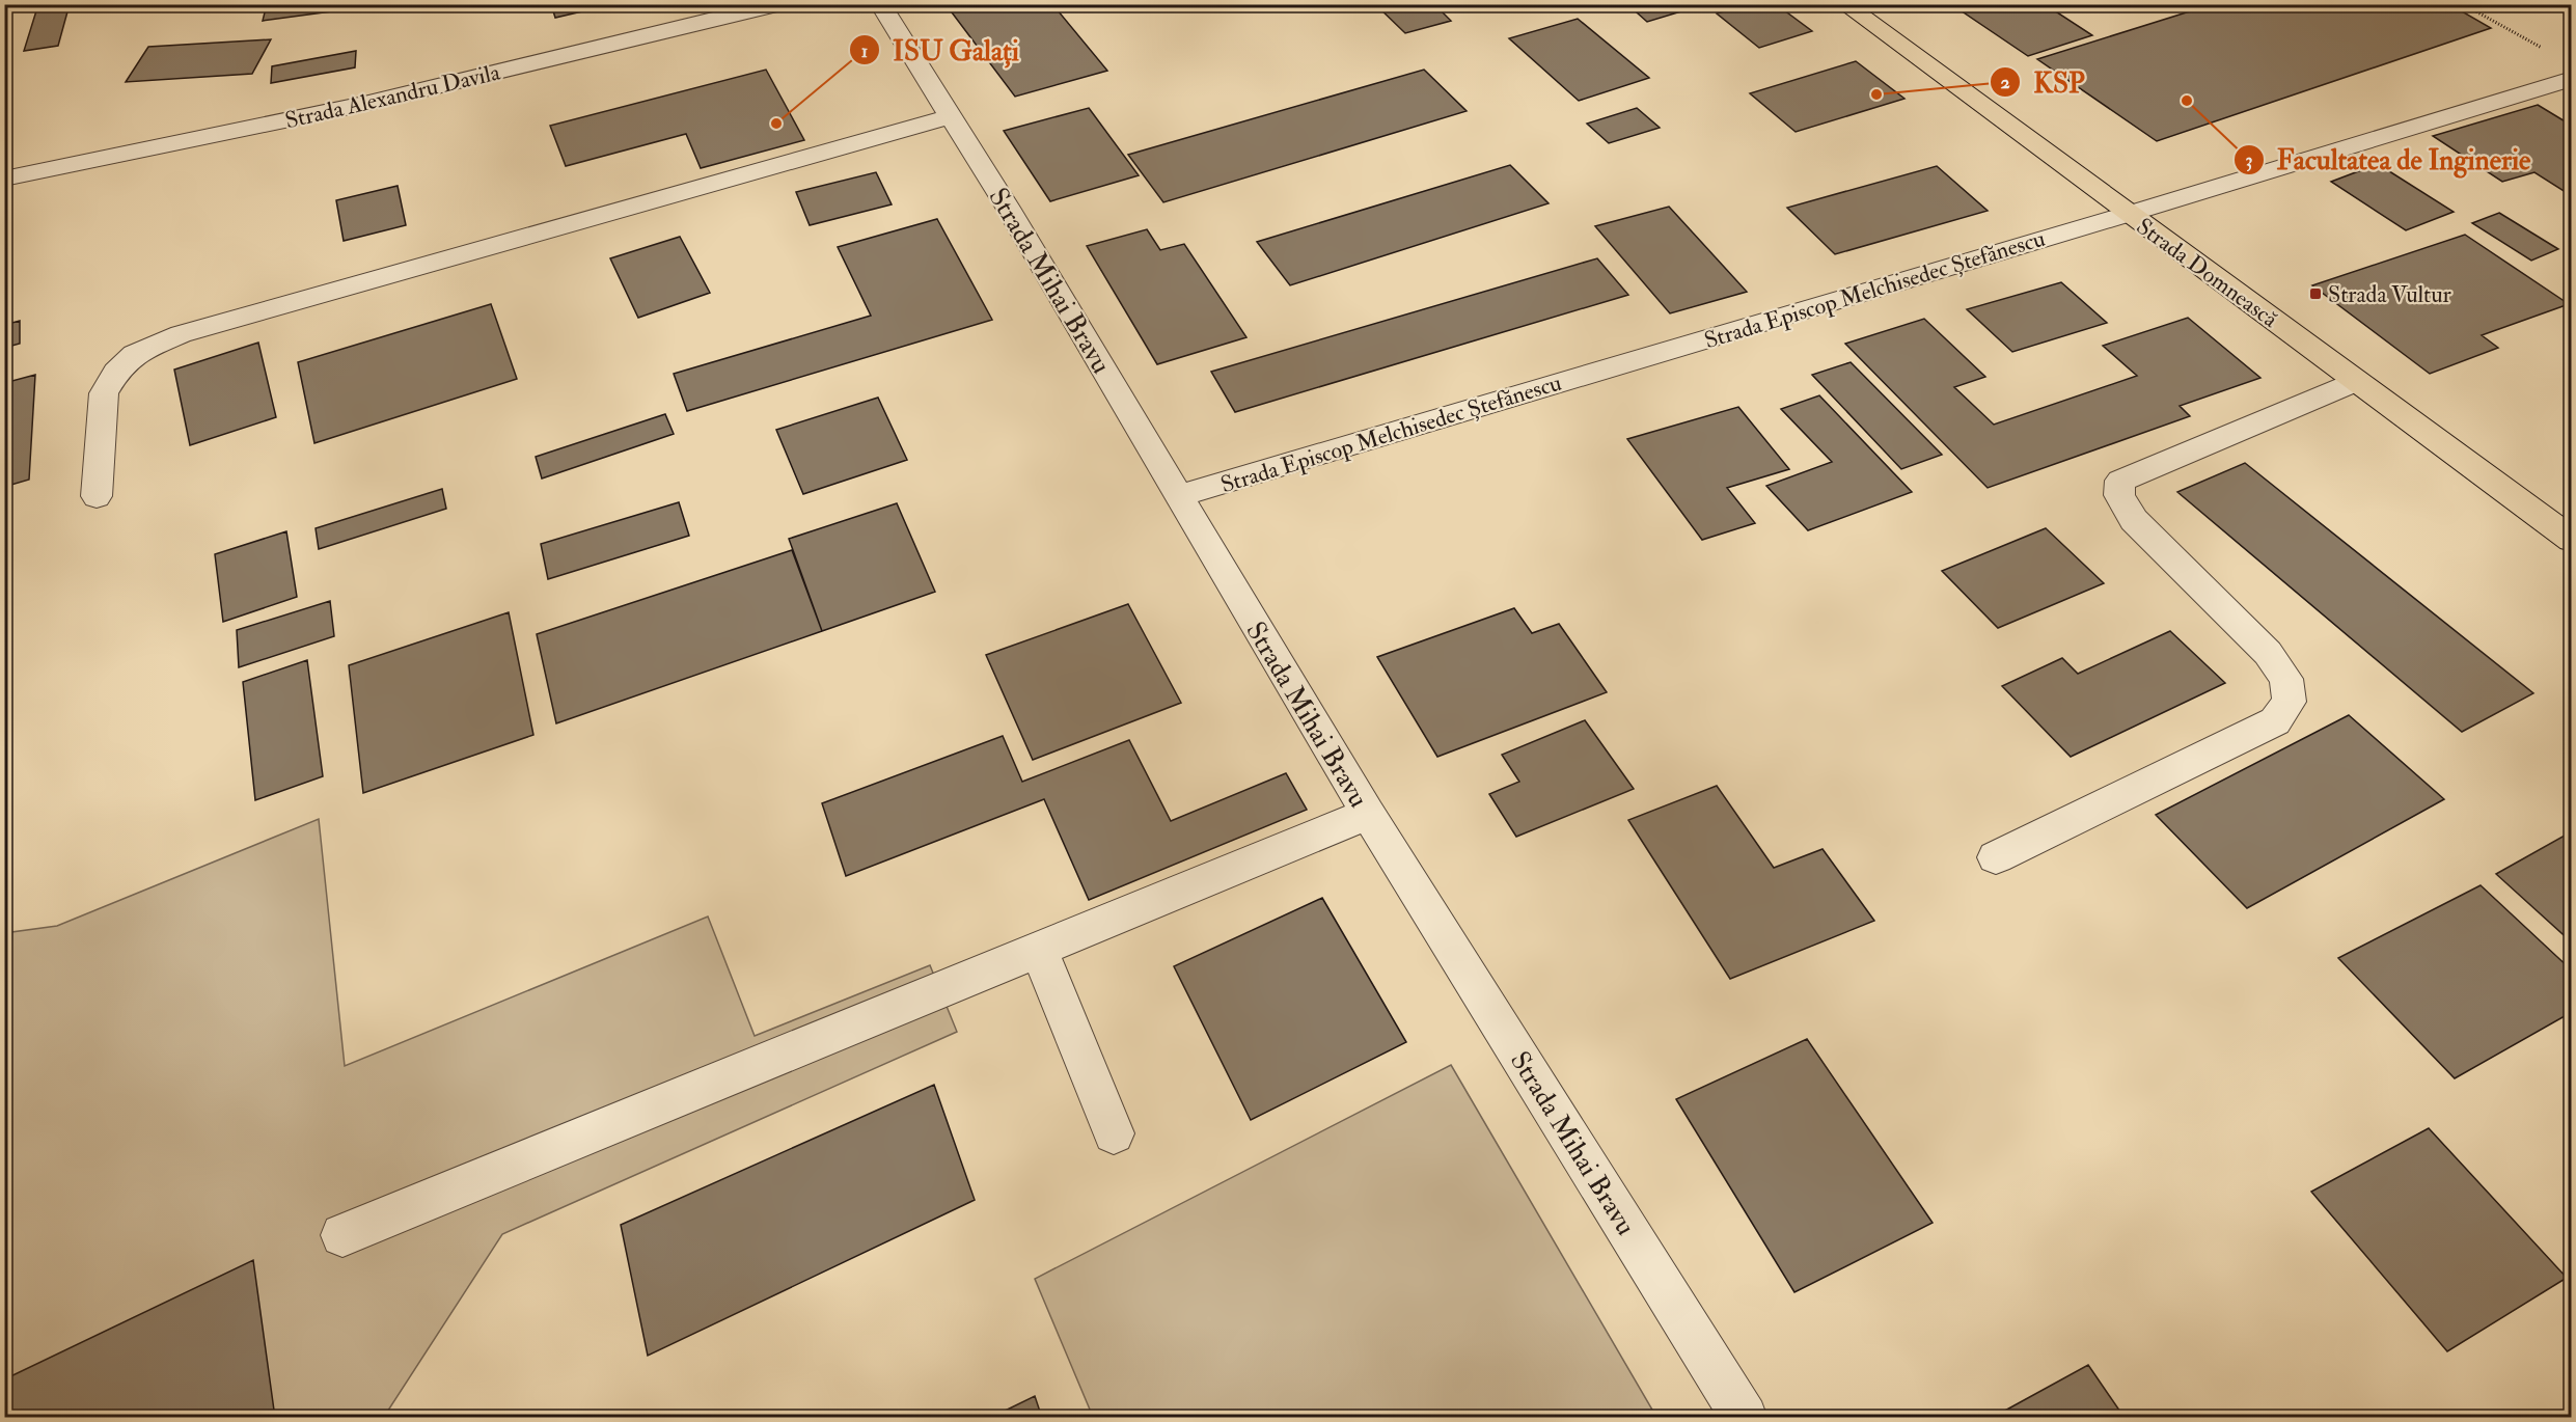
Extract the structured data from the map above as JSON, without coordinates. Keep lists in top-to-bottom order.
{
  "streets": {
    "main road": ["Strada Domnească"],
    "street": ["Strada Alexandru Davila", "Strada Mihai Bravu", "Strada Episcop Melchisedec Ștefănescu"]
  },
  "crossings": [
    ["Strada Domnească", "Strada Episcop Melchisedec Ștefănescu"],
    ["Strada Mihai Bravu", "Strada Episcop Melchisedec Ștefănescu"]
  ],
  "places": {
    "other": ["KSP", "Facultatea de Inginerie", "ISU Galați"],
    "transit": ["Strada Vultur"]
  }
}
